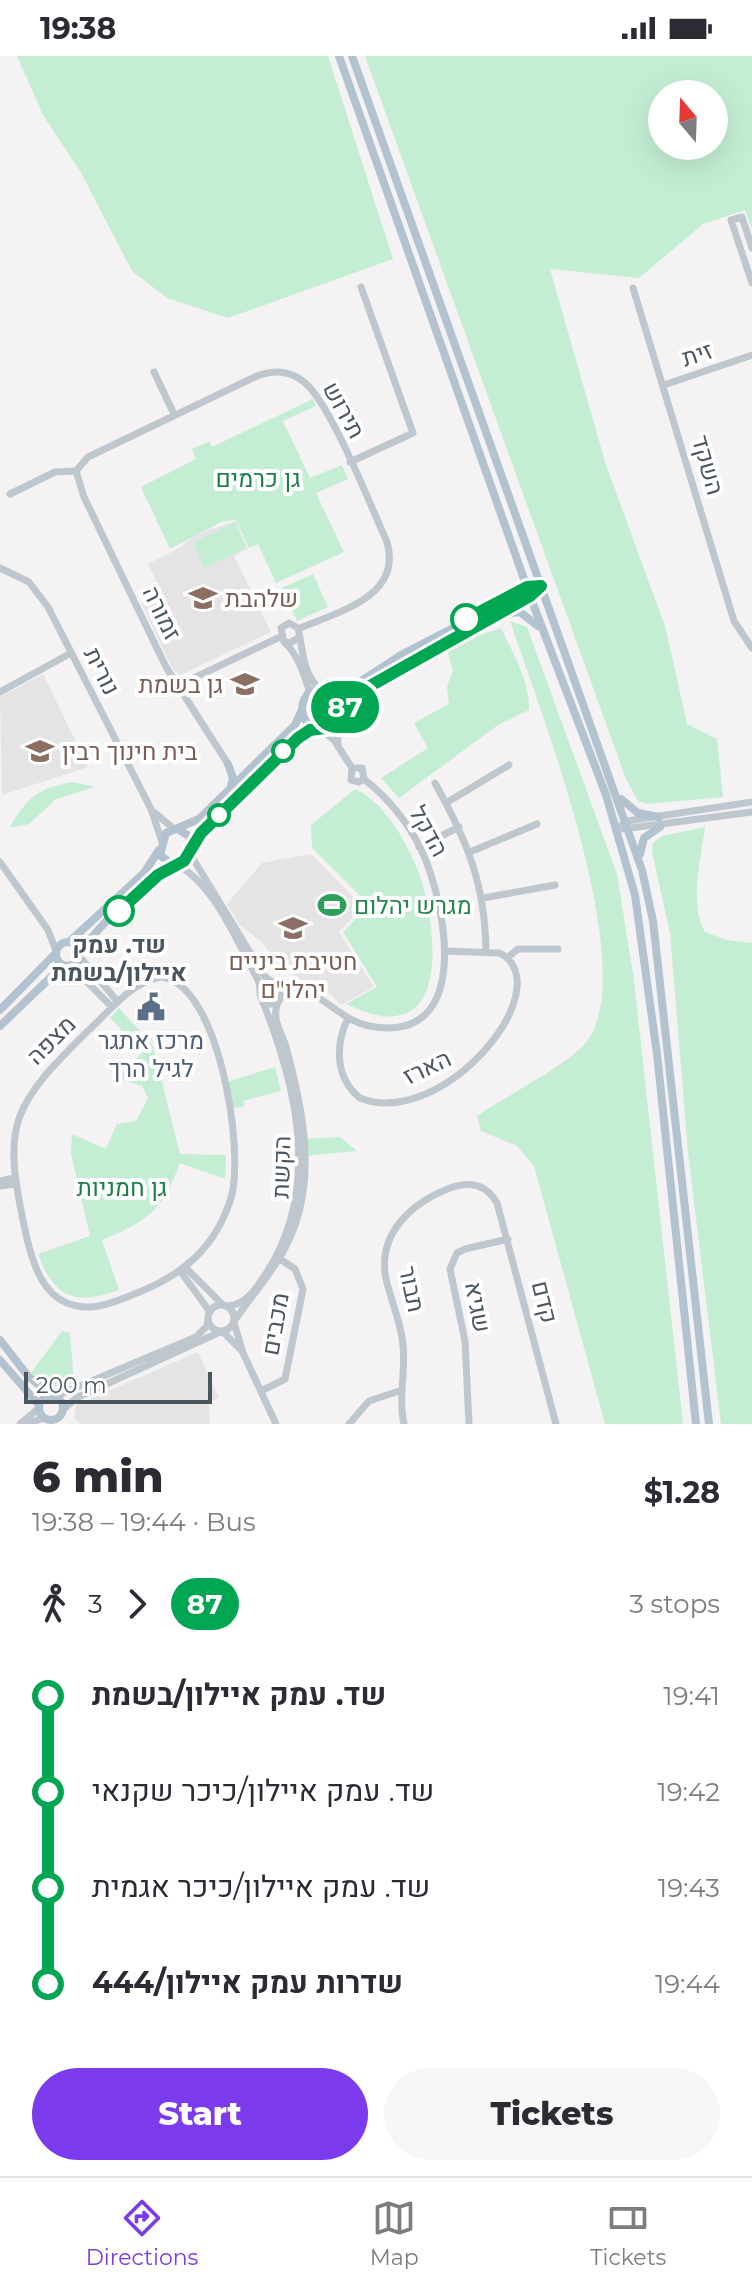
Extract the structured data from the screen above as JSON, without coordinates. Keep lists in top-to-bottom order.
{
  "streets": {
    "street": [
      "זית",
      "תירוש",
      "השקד",
      "זמורה",
      "נורית",
      "הדקל",
      "מצפה",
      "הארז",
      "הקשת",
      "תבור",
      "קדם",
      "שגיא",
      "מכבים"
    ]
  },
  "crossings": [
    ["זית", "השקד"],
    ["תירוש", "זמורה"],
    ["נורית", "הקשת"],
    ["הדקל", "הארז"],
    ["הדקל", "הקשת"],
    ["מצפה", "מכבים"],
    ["הקשת", "מכבים"],
    ["תבור", "קדם"],
    ["קדם", "שגיא"]
  ],
  "parks": ["גן כרמים", "גן חמניות"],
  "places": {
    "school or university": [
      "שלהבת",
      "גן בשמת",
      "בית חינוך רבין",
      "חטיבת ביניים יהלו\"ם"
    ],
    "sports": ["מגרש יהלום"],
    "other": ["שד. עמק איילון/בשמת"],
    "public building": ["מרכז אתגר לגיל הרך"]
  },
  "lines": ["bus line 87"],
  "scale_bar": "200 m",
  "north": "top",
  "page": {
    "status": "19:38",
    "on_map": "87",
    "scale": "200 m",
    "heading": ["6 min", "19:38 – 19:44 · Bus", "$1.28"],
    "legs": ["3", "87", "3 stops"],
    "list": [
      {
        "name": "שד. עמק איילון/בשמת",
        "value": "19:41"
      },
      {
        "name": "שד. עמק איילון/כיכר שקנאי",
        "value": "19:42"
      },
      {
        "name": "שד. עמק איילון/כיכר אגמית",
        "value": "19:43"
      },
      {
        "name": "444/שדרות עמק איילון",
        "value": "19:44"
      }
    ],
    "buttons": ["Start", "Tickets"],
    "tabs": ["Directions", "Map", "Tickets"]
  }
}
